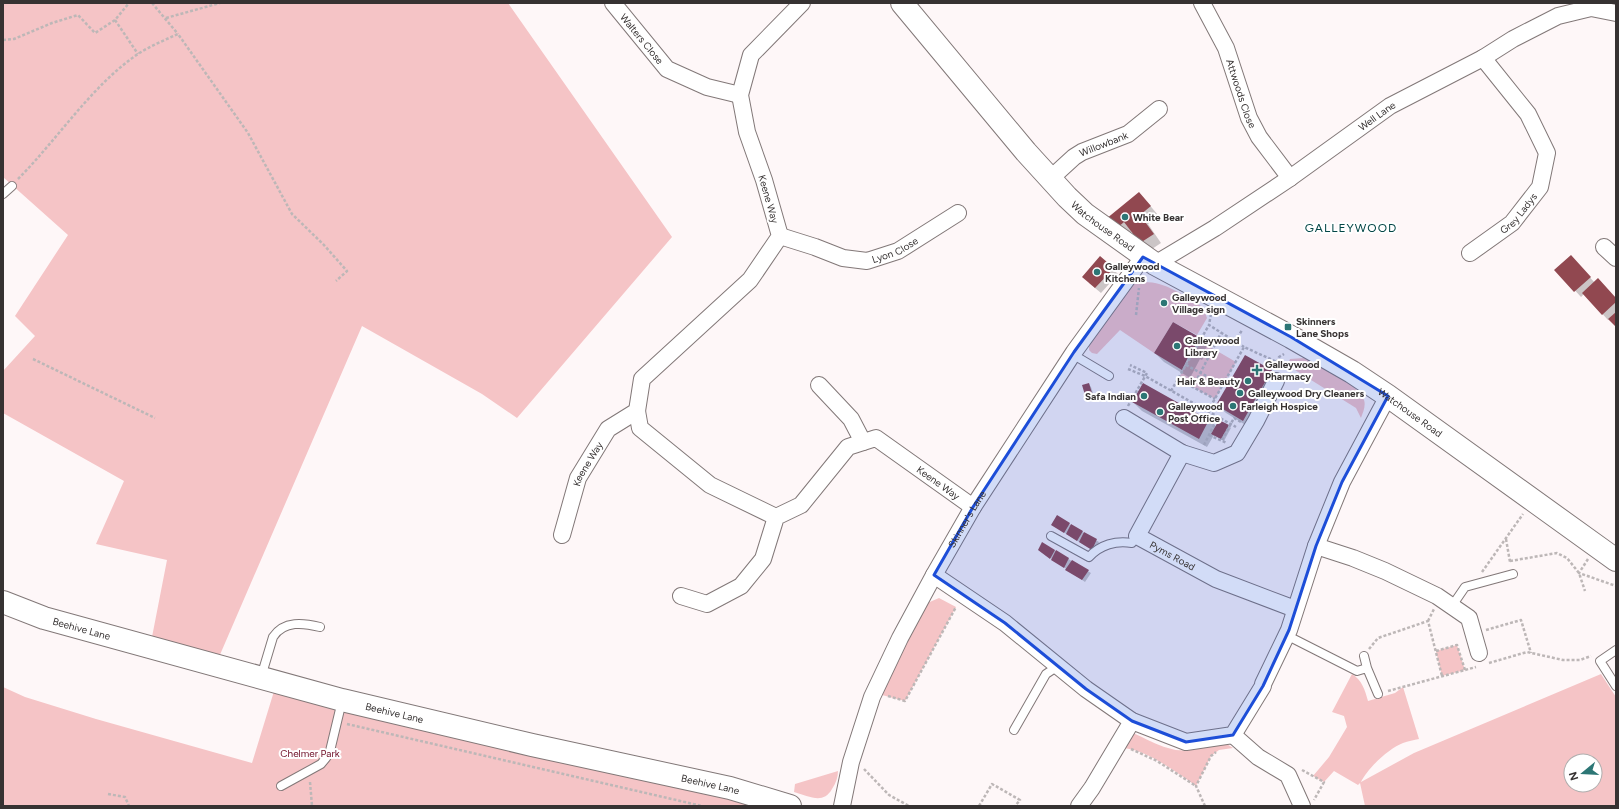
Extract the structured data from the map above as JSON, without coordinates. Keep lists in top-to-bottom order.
{
  "streets": {
    "street": [
      "Walters Close",
      "Attwoods Close",
      "Well Lane",
      "Willowbank",
      "Keene Way",
      "Grey Ladys",
      "Watchouse Road",
      "Lyon Close",
      "Skinner's Lane",
      "Pyms Road",
      "Beehive Lane"
    ]
  },
  "crossings": [
    ["Walters Close", "Keene Way"],
    ["Attwoods Close", "Well Lane"],
    ["Well Lane", "Grey Ladys"],
    ["Well Lane", "Watchouse Road"],
    ["Well Lane", "Skinner's Lane"],
    ["Willowbank", "Watchouse Road"],
    ["Keene Way", "Lyon Close"],
    ["Keene Way", "Skinner's Lane"],
    ["Watchouse Road", "Skinner's Lane"]
  ],
  "districts": ["GALLEYWOOD"],
  "parks": ["Chelmer Park"],
  "places": {
    "other": [
      "White Bear",
      "Galleywood Kitchens",
      "Galleywood Village sign",
      "Galleywood Library",
      "Hair & Beauty",
      "Galleywood Dry Cleaners",
      "Safa Indian",
      "Farleigh Hospice",
      "Galleywood Post Office"
    ],
    "transit": ["Skinners Lane Shops"],
    "health": ["Galleywood Pharmacy"]
  },
  "north": "left"
}
